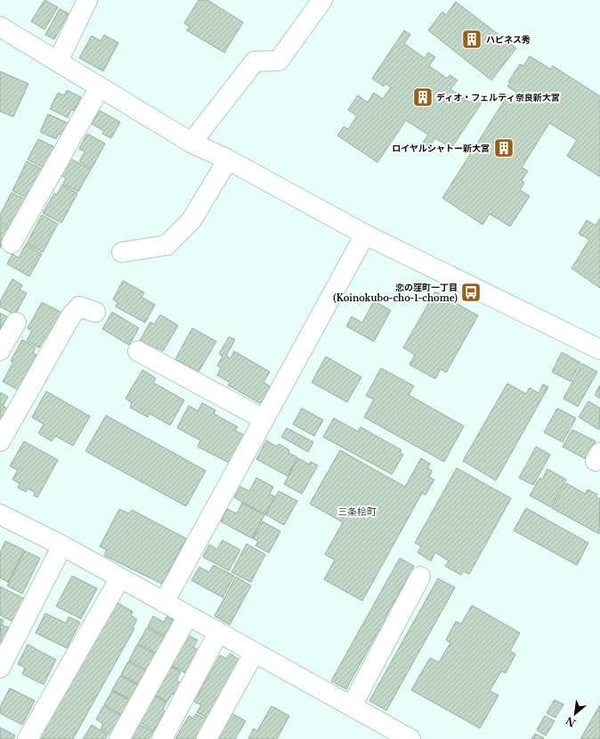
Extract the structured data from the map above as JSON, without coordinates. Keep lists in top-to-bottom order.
{
  "districts": ["三条桧町"],
  "places": {
    "building": ["ハピネス秀", "ディオ・フェルティ奈良新大宮", "ロイヤルシャトー新大宮"],
    "bus stop": ["恋の窪町一丁目 (Koinokubo-cho-1-chome)"]
  },
  "north": "bottom left"
}
